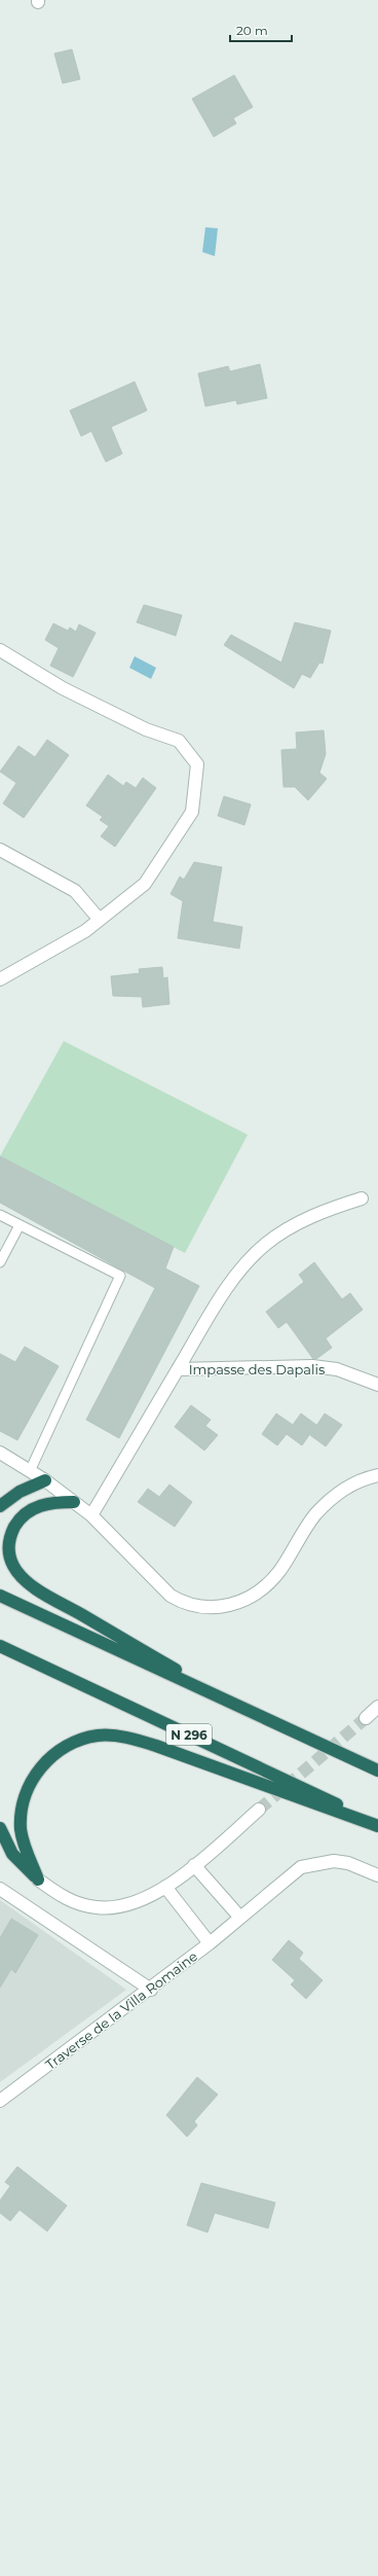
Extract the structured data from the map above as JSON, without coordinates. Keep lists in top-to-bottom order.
{
  "streets": {
    "highway": ["N 296"],
    "street": ["Impasse des Dapalis", "Traverse de la Villa Romaine"]
  },
  "scale_bar": "20 m"
}
